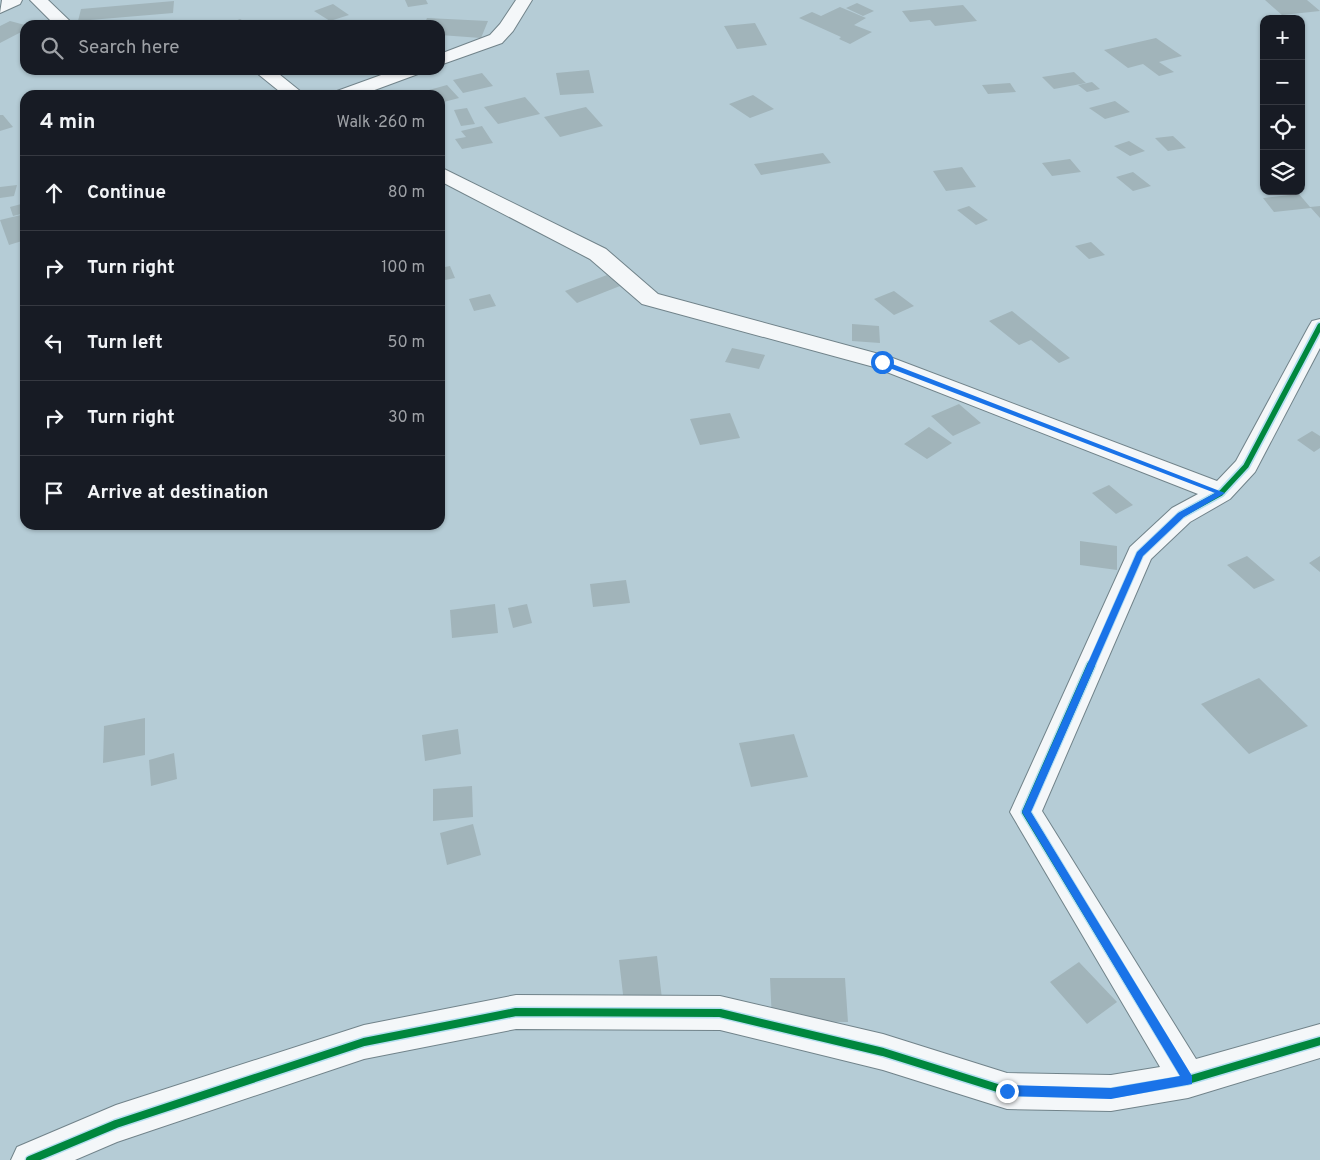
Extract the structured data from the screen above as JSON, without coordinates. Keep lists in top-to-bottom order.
{
  "page": {
    "map_buttons": ["+", "−"],
    "search": "Search here",
    "heading": ["4 min", "Walk · 260 m"],
    "list": [
      ["Continue", "80 m"],
      ["Turn right", "100 m"],
      ["Turn left", "50 m"],
      ["Turn right", "30 m"],
      "Arrive at destination"
    ]
  }
}
